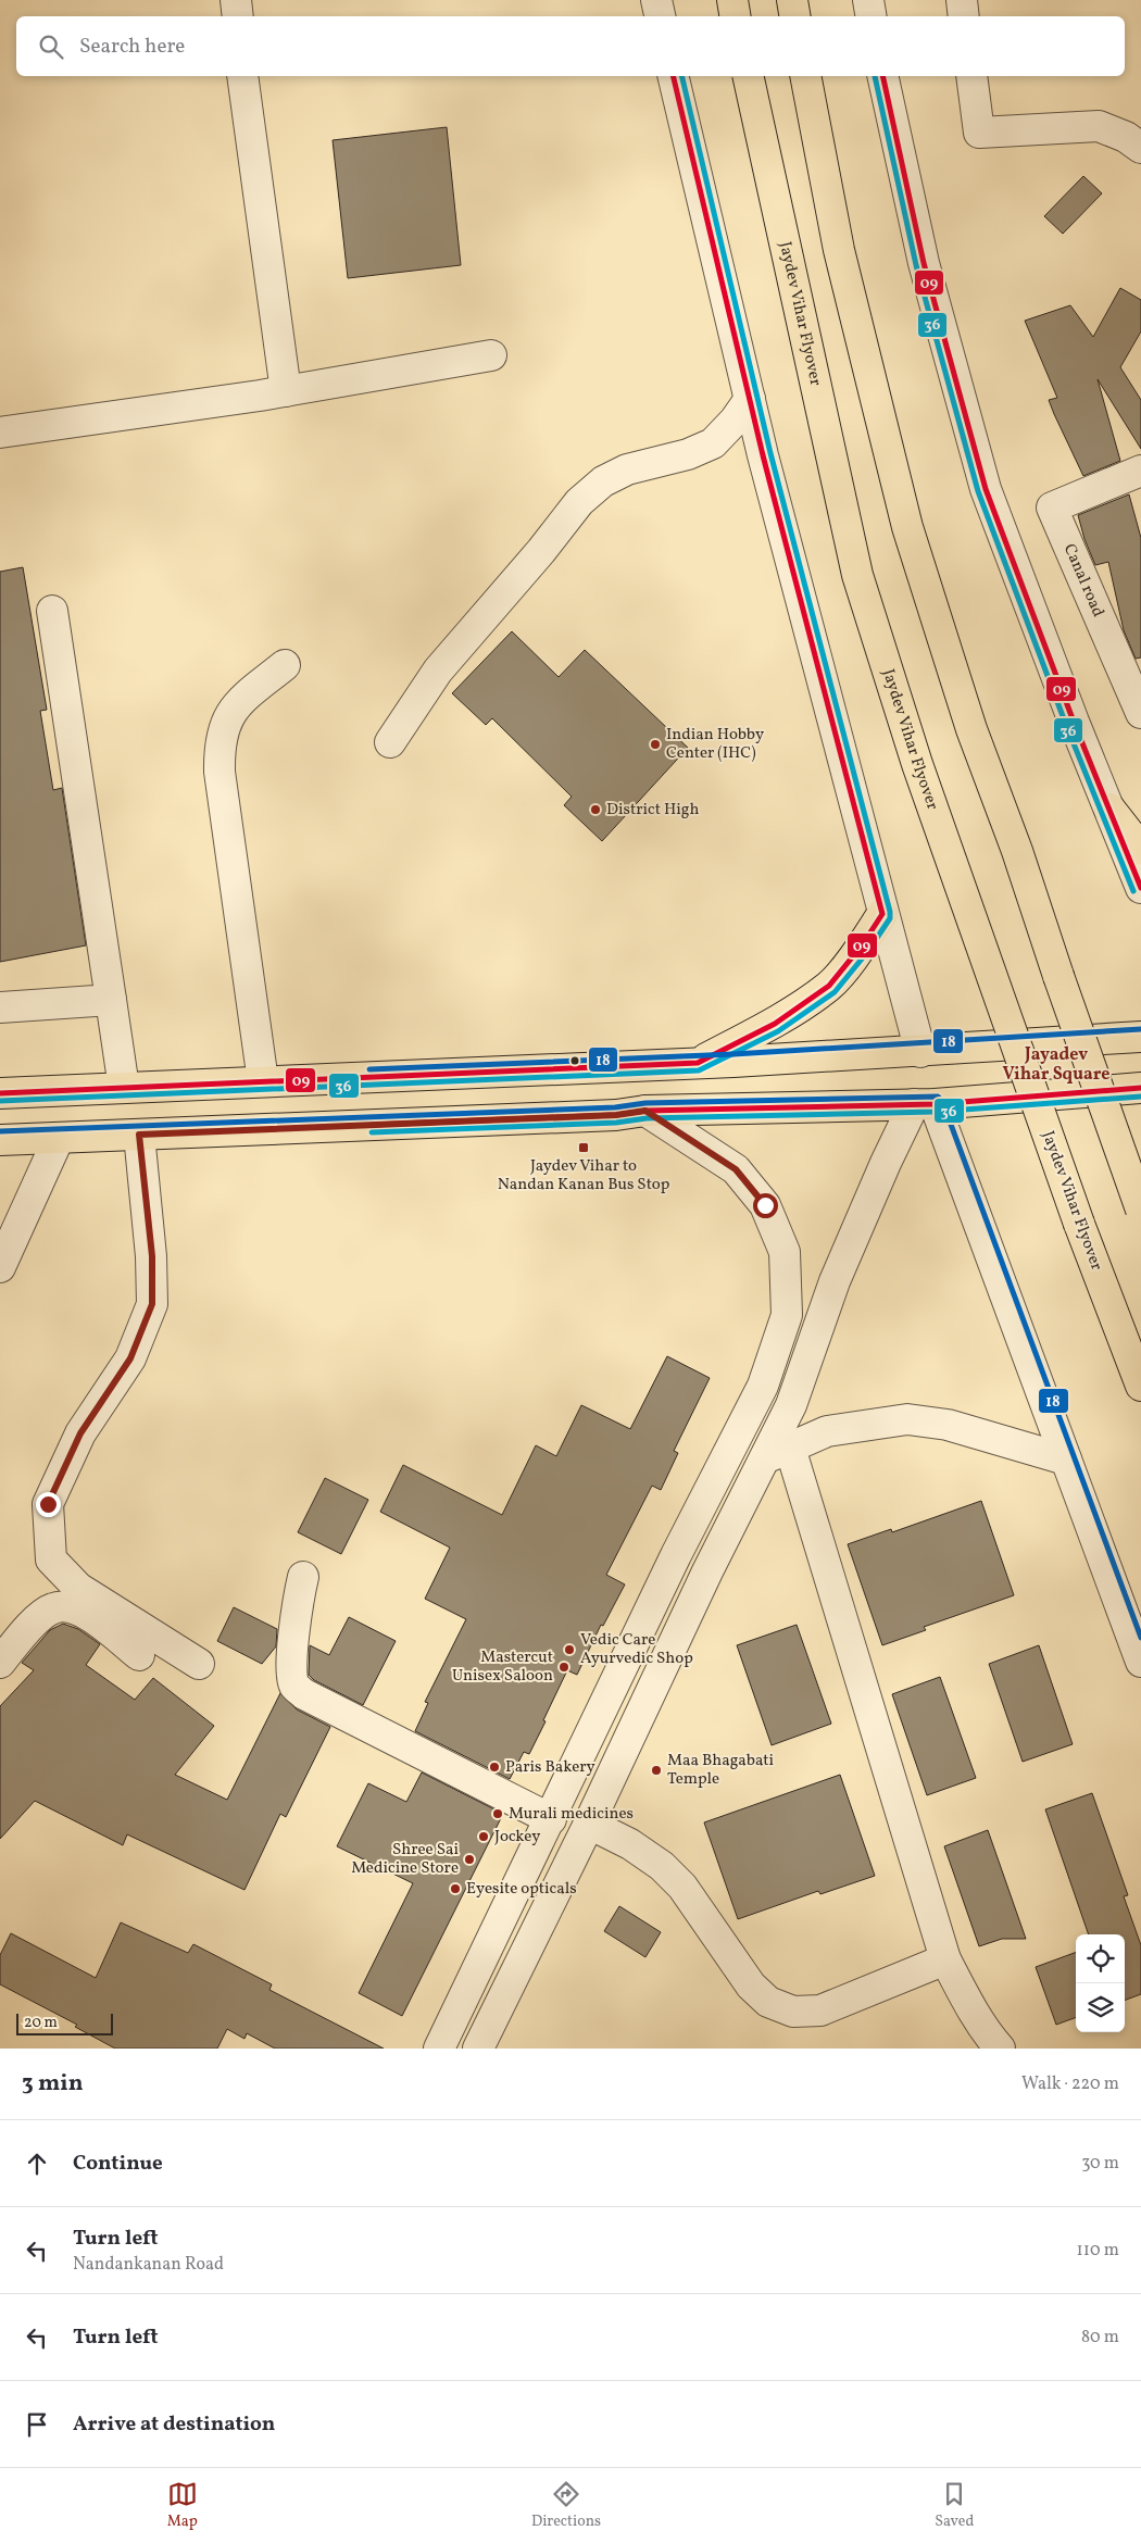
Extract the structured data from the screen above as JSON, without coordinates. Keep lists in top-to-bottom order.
{
  "streets": {
    "main road": ["Jaydev Vihar Flyover"],
    "street": ["Canal road"]
  },
  "districts": ["Jayadev Vihar Square"],
  "places": {
    "other": [
      "Indian Hobby Center (IHC)",
      "District High",
      "Vedic Care Ayurvedic Shop",
      "Mastercut Unisex Saloon",
      "Paris Bakery",
      "Maa Bhagabati Temple",
      "Murali medicines",
      "Jockey",
      "Shree Sai Medicine Store",
      "Eyesite opticals"
    ],
    "transit": ["Jaydev Vihar to Nandan Kanan Bus Stop"]
  },
  "lines": ["transit line 09", "transit line 36", "transit line 18"],
  "scale_bar": "20 m",
  "page": {
    "search": "Search here",
    "scale": "20 m",
    "heading": ["3 min", "Walk · 220 m"],
    "list": [
      ["Continue", "30 m"],
      ["Turn left", "Nandankanan Road", "110 m"],
      ["Turn left", "80 m"],
      "Arrive at destination"
    ],
    "nav": ["Map", "Directions", "Saved"]
  }
}
